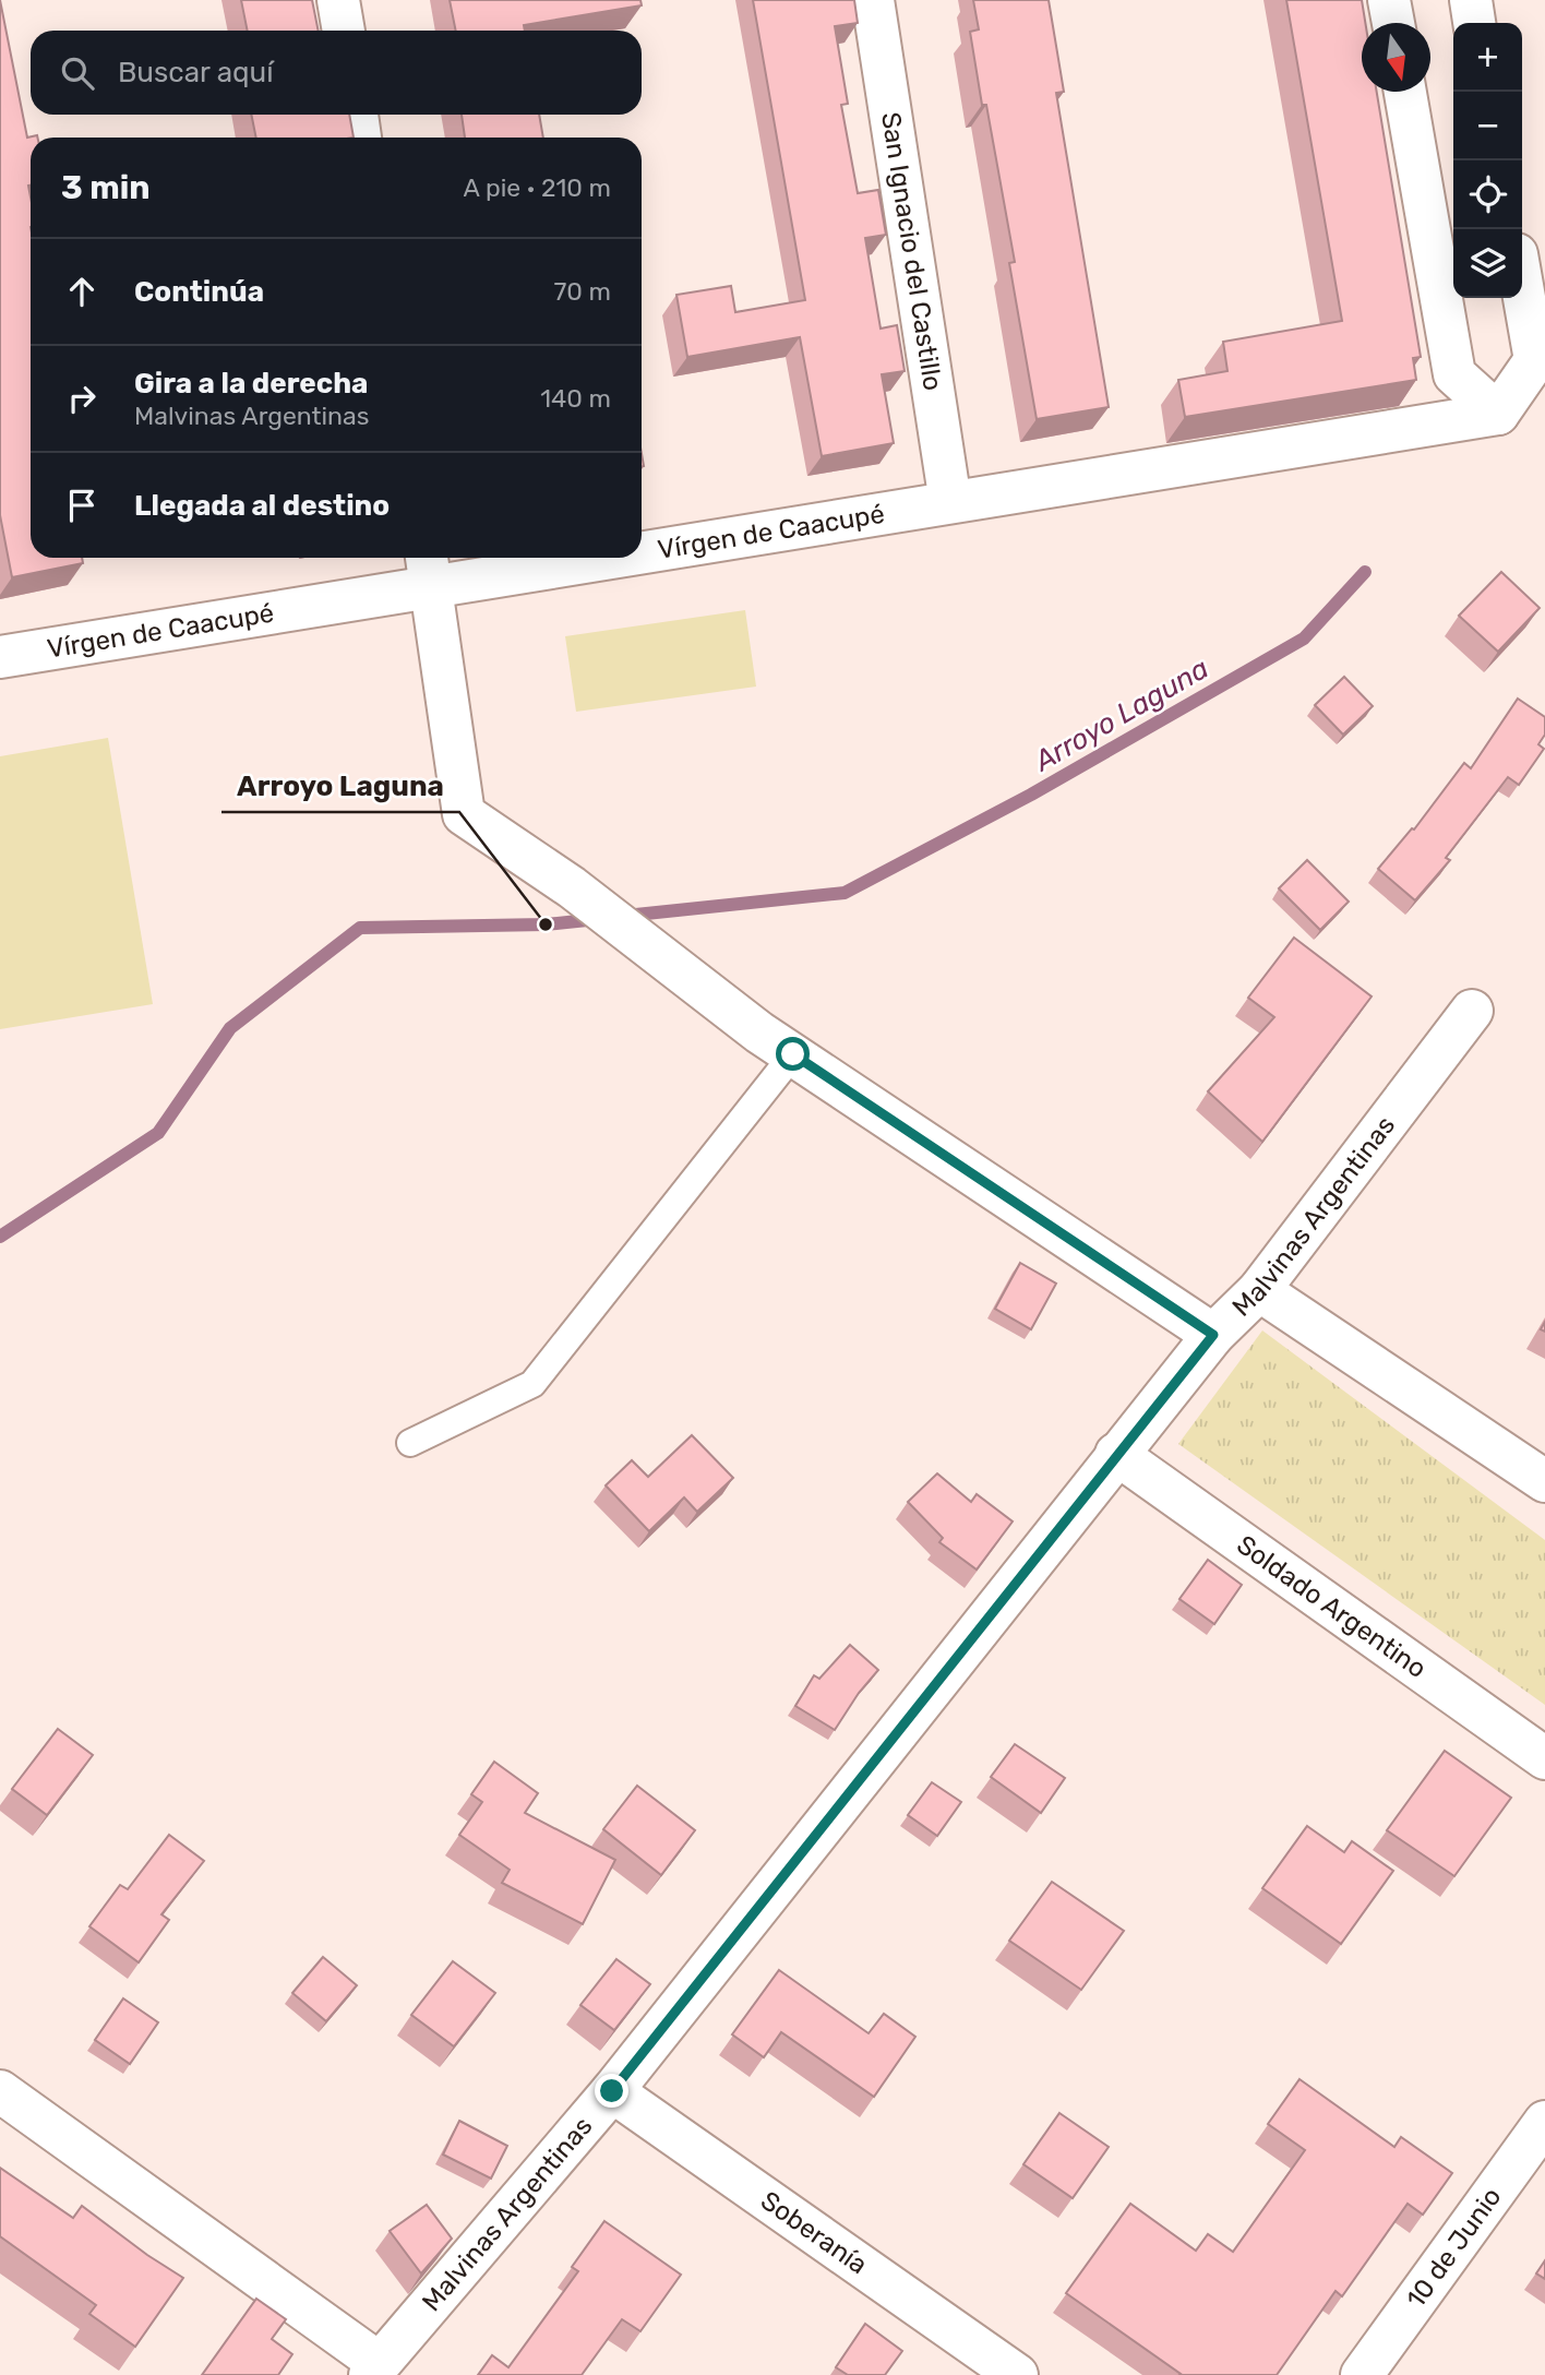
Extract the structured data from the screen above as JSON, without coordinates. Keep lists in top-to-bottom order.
{
  "streets": {
    "street": [
      "San Ignacio del Castillo",
      "Vírgen de Caacupé",
      "Malvinas Argentinas",
      "Soldado Argentino",
      "Soberanía",
      "10 de Junio"
    ]
  },
  "crossings": [
    ["San Ignacio del Castillo", "Vírgen de Caacupé"],
    ["Malvinas Argentinas", "Soldado Argentino"],
    ["Malvinas Argentinas", "Soberanía"]
  ],
  "water": ["Arroyo Laguna"],
  "places": ["Arroyo Laguna"],
  "north": "bottom",
  "page": {
    "map_buttons": ["+", "−"],
    "search": "Buscar aquí",
    "heading": ["3 min", "A pie · 210 m"],
    "list": [
      ["Continúa", "70 m"],
      ["Gira a la derecha", "Malvinas Argentinas", "140 m"],
      "Llegada al destino"
    ]
  }
}
